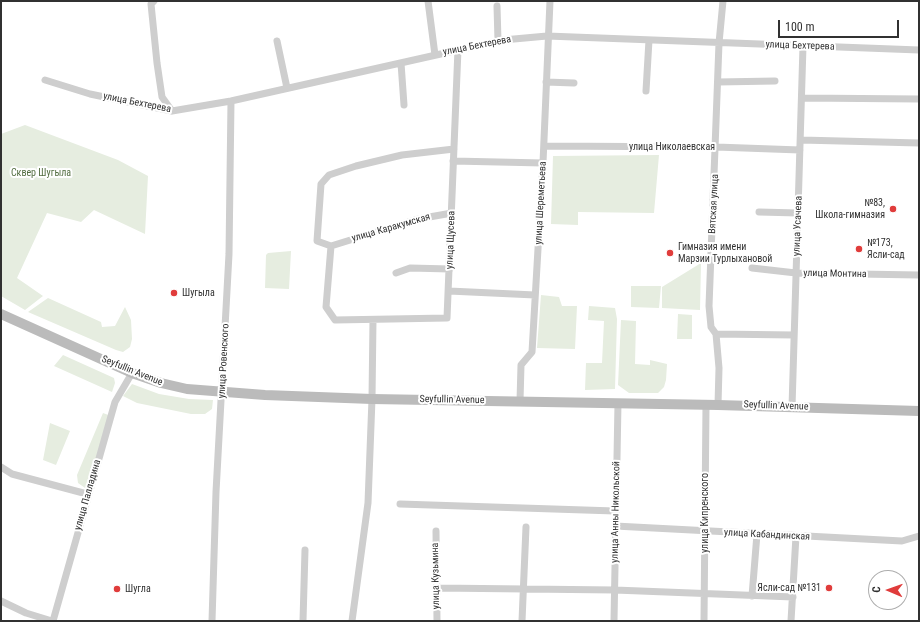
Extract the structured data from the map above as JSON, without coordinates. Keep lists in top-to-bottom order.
{
  "streets": {
    "main road": ["Seyfullin Avenue"],
    "street": [
      "улица Бехтерева",
      "улица Николаевская",
      "улица Шереметьева",
      "Вятская улица",
      "улица Усачева",
      "улица Каракумская",
      "улица Щусева",
      "улица Монтина",
      "улица Ровенского",
      "улица Палладина",
      "улица Анны Никольской",
      "улица Кипренского",
      "улица Кабандинская",
      "улица Кузьмина"
    ]
  },
  "crossings": [
    ["улица Бехтерева", "улица Шереметьева"],
    ["улица Бехтерева", "Вятская улица"],
    ["улица Бехтерева", "улица Усачева"],
    ["улица Бехтерева", "улица Щусева"],
    ["улица Бехтерева", "улица Ровенского"],
    ["улица Николаевская", "улица Шереметьева"],
    ["улица Николаевская", "Вятская улица"],
    ["улица Николаевская", "улица Усачева"],
    ["улица Шереметьева", "Seyfullin Avenue"],
    ["Вятская улица", "Seyfullin Avenue"],
    ["улица Усачева", "улица Монтина"],
    ["улица Усачева", "Seyfullin Avenue"],
    ["улица Каракумская", "улица Щусева"],
    ["улица Ровенского", "Seyfullin Avenue"],
    ["Seyfullin Avenue", "улица Палладина"],
    ["Seyfullin Avenue", "улица Анны Никольской"],
    ["Seyfullin Avenue", "улица Кипренского"],
    ["улица Анны Никольской", "улица Кабандинская"],
    ["улица Кипренского", "улица Кабандинская"]
  ],
  "parks": ["Сквер Шугыла"],
  "places": [
    "№83, Школа-гимназия",
    "№173, Ясли-сад",
    "Гимназия имени Марзии Турлыхановой",
    "Шугыла",
    "Ясли-сад №131",
    "Шугла"
  ],
  "scale_bar": "100 m",
  "north": "left"
}
